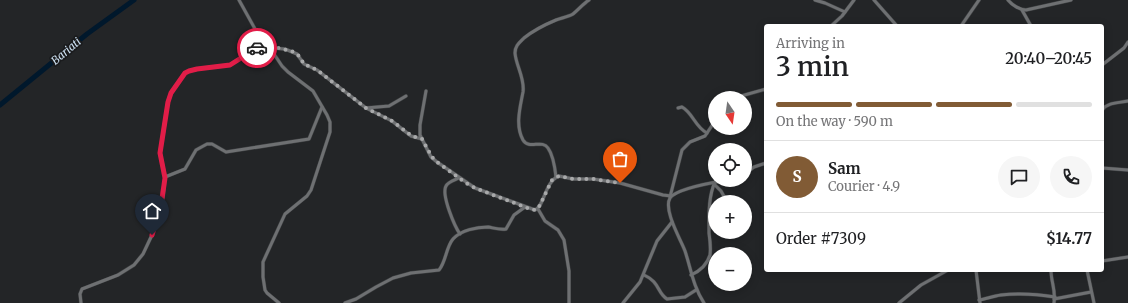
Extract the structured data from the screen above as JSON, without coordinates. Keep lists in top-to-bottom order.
{
  "water": ["Bariati"],
  "north": "bottom",
  "page": {
    "heading": ["3 min", "Arriving in", "20:40–20:45"],
    "panel": [
      "Sam",
      "Courier · 4.9",
      "Order #7309",
      "$14.77"
    ],
    "map_buttons": ["+", "−"],
    "bar": "On the way · 590 m",
    "round": "S"
  }
}
